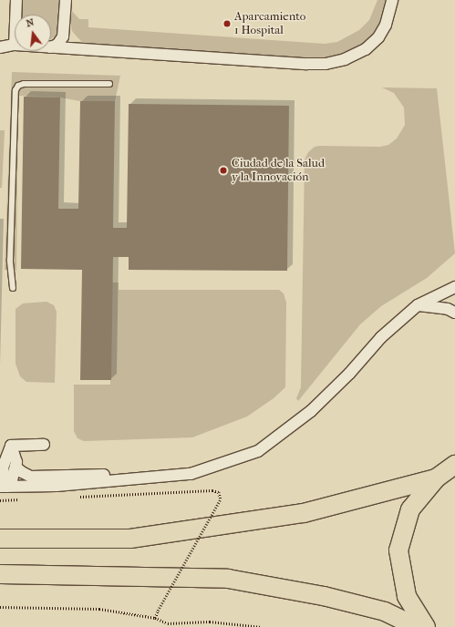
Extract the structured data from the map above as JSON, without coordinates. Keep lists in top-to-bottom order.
{
  "places": ["Aparcamiento 1 Hospital", "Ciudad de la Salud y la Innovación"],
  "north": "top"
}
